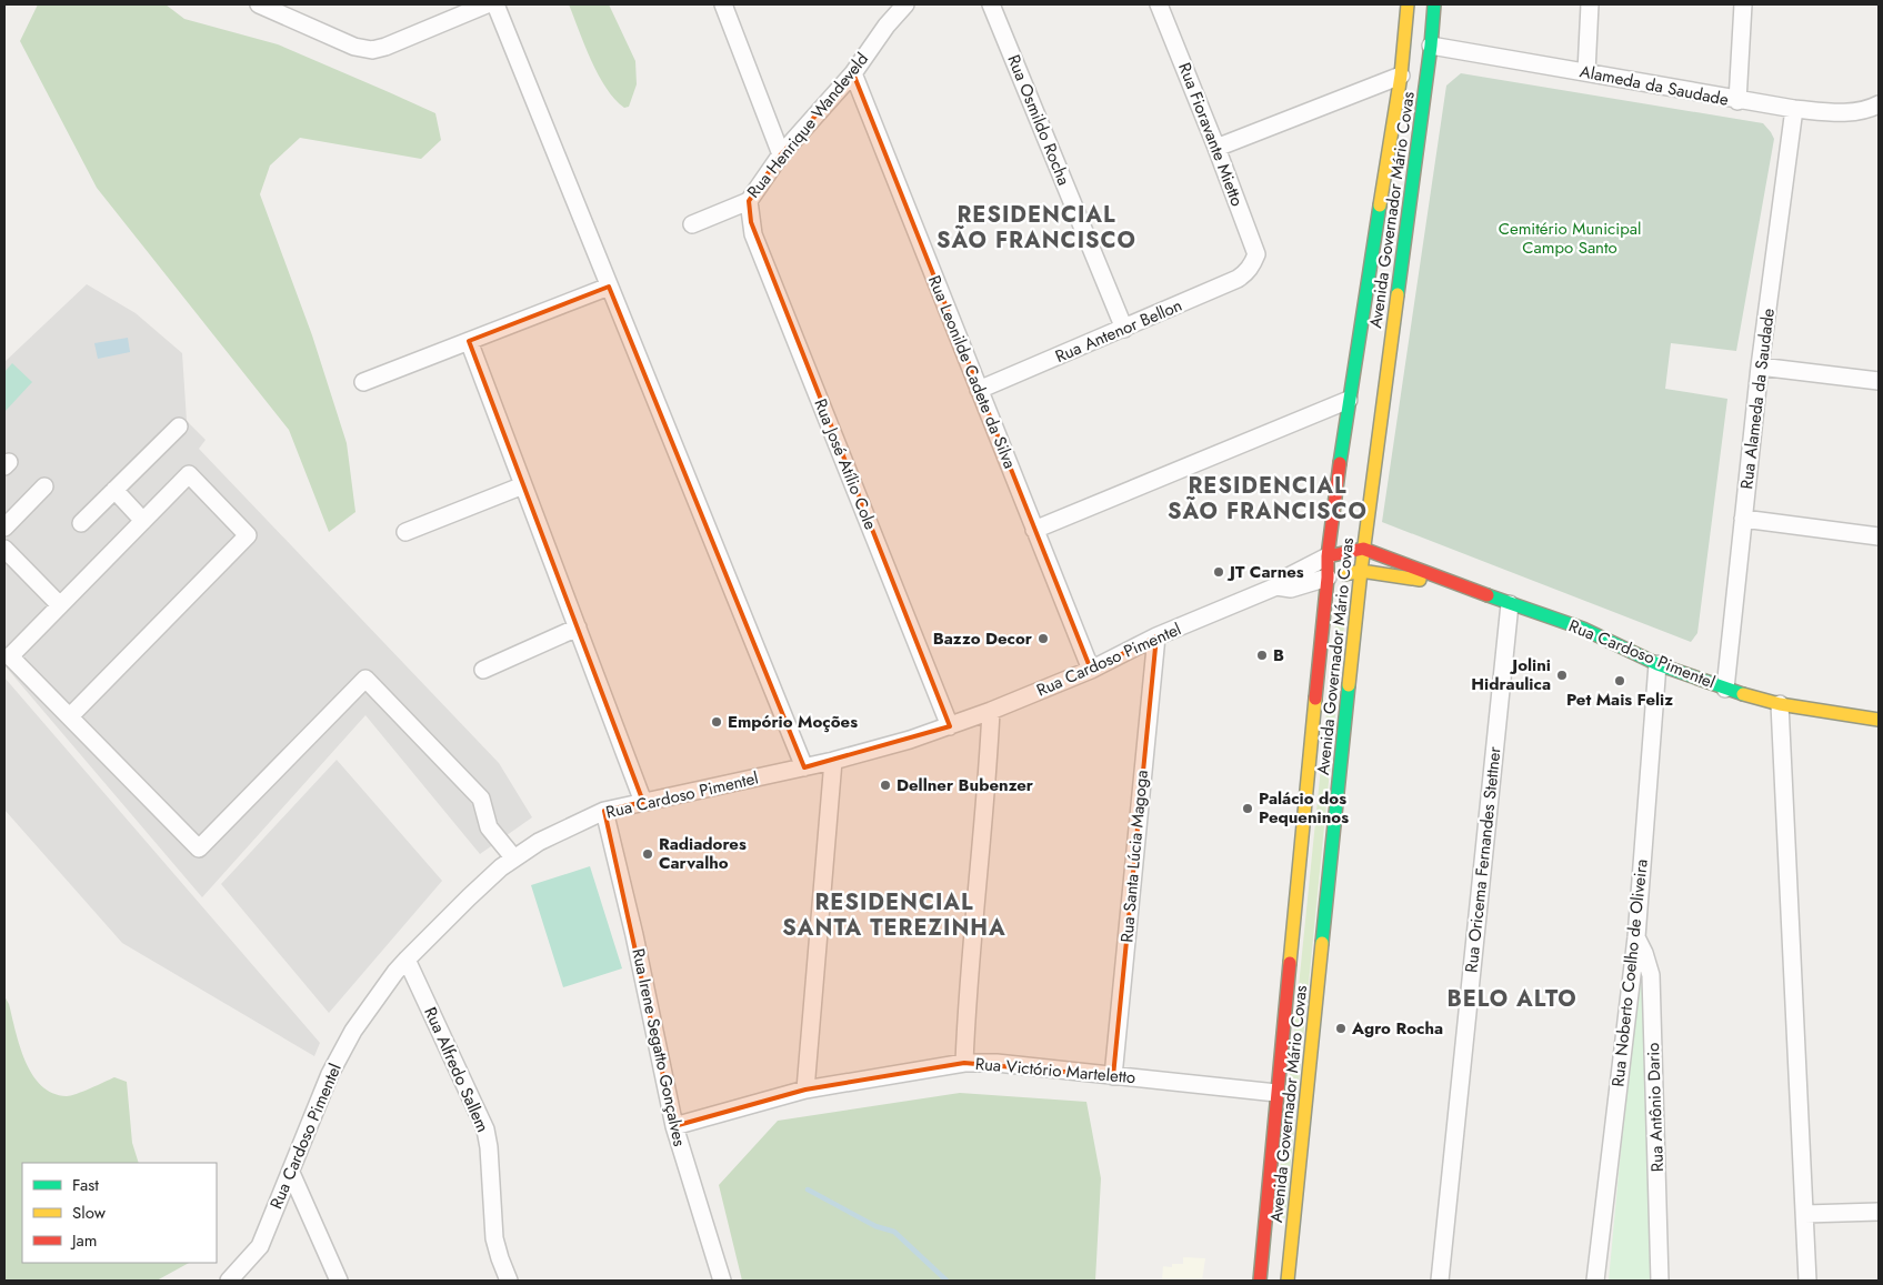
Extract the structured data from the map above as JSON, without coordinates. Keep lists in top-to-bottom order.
{
  "streets": {
    "main road": ["Avenida Governador Mário Covas", "Rua Cardoso Pimentel"],
    "street": [
      "Alameda da Saudade",
      "Rua Osmildo Rocha",
      "Rua Henrique Wandeveld",
      "Rua Fioravante Mietto",
      "Rua Antenor Bellon",
      "Rua Leonilde Cadete da Silva",
      "Rua Alameda da Saudade",
      "Rua José Atílio Cole",
      "Rua Santa Lúcia Magoga",
      "Rua Oricema Fernandes Stettner",
      "Rua Noberto Coelho de Oliveira",
      "Rua Irene Segatto Gonçalves",
      "Rua Alfredo Sallem",
      "Rua Victório Marteletto",
      "Rua Antônio Dario"
    ]
  },
  "crossings": [
    ["Alameda da Saudade", "Avenida Governador Mário Covas"],
    ["Alameda da Saudade", "Rua Alameda da Saudade"],
    ["Rua Osmildo Rocha", "Rua Antenor Bellon"],
    ["Rua Henrique Wandeveld", "Rua Leonilde Cadete da Silva"],
    ["Rua Henrique Wandeveld", "Rua José Atílio Cole"],
    ["Rua Fioravante Mietto", "Rua Antenor Bellon"],
    ["Avenida Governador Mário Covas", "Rua Cardoso Pimentel"],
    ["Avenida Governador Mário Covas", "Rua Victório Marteletto"],
    ["Rua Antenor Bellon", "Rua Leonilde Cadete da Silva"],
    ["Rua Leonilde Cadete da Silva", "Rua Cardoso Pimentel"],
    ["Rua Alameda da Saudade", "Rua Cardoso Pimentel"],
    ["Rua José Atílio Cole", "Rua Cardoso Pimentel"],
    ["Rua Cardoso Pimentel", "Rua Santa Lúcia Magoga"],
    ["Rua Cardoso Pimentel", "Rua Oricema Fernandes Stettner"],
    ["Rua Cardoso Pimentel", "Rua Noberto Coelho de Oliveira"],
    ["Rua Cardoso Pimentel", "Rua Irene Segatto Gonçalves"],
    ["Rua Cardoso Pimentel", "Rua Alfredo Sallem"],
    ["Rua Santa Lúcia Magoga", "Rua Victório Marteletto"],
    ["Rua Noberto Coelho de Oliveira", "Rua Antônio Dario"],
    ["Rua Irene Segatto Gonçalves", "Rua Victório Marteletto"]
  ],
  "districts": [
    "RESIDENCIAL SÃO FRANCISCO",
    "RESIDENCIAL SÃO FRANCISCO",
    "RESIDENCIAL SANTA TEREZINHA",
    "BELO ALTO"
  ],
  "parks": ["Cemitério Municipal Campo Santo"],
  "places": [
    "JT Carnes",
    "Bazzo Decor",
    "B",
    "Jolini Hidraulica",
    "Pet Mais Feliz",
    "Empório Moções",
    "Dellner Bubenzer",
    "Palácio dos Pequeninos",
    "Radiadores Carvalho",
    "Agro Rocha"
  ],
  "legend": ["Fast", "Slow", "Jam"]
}
